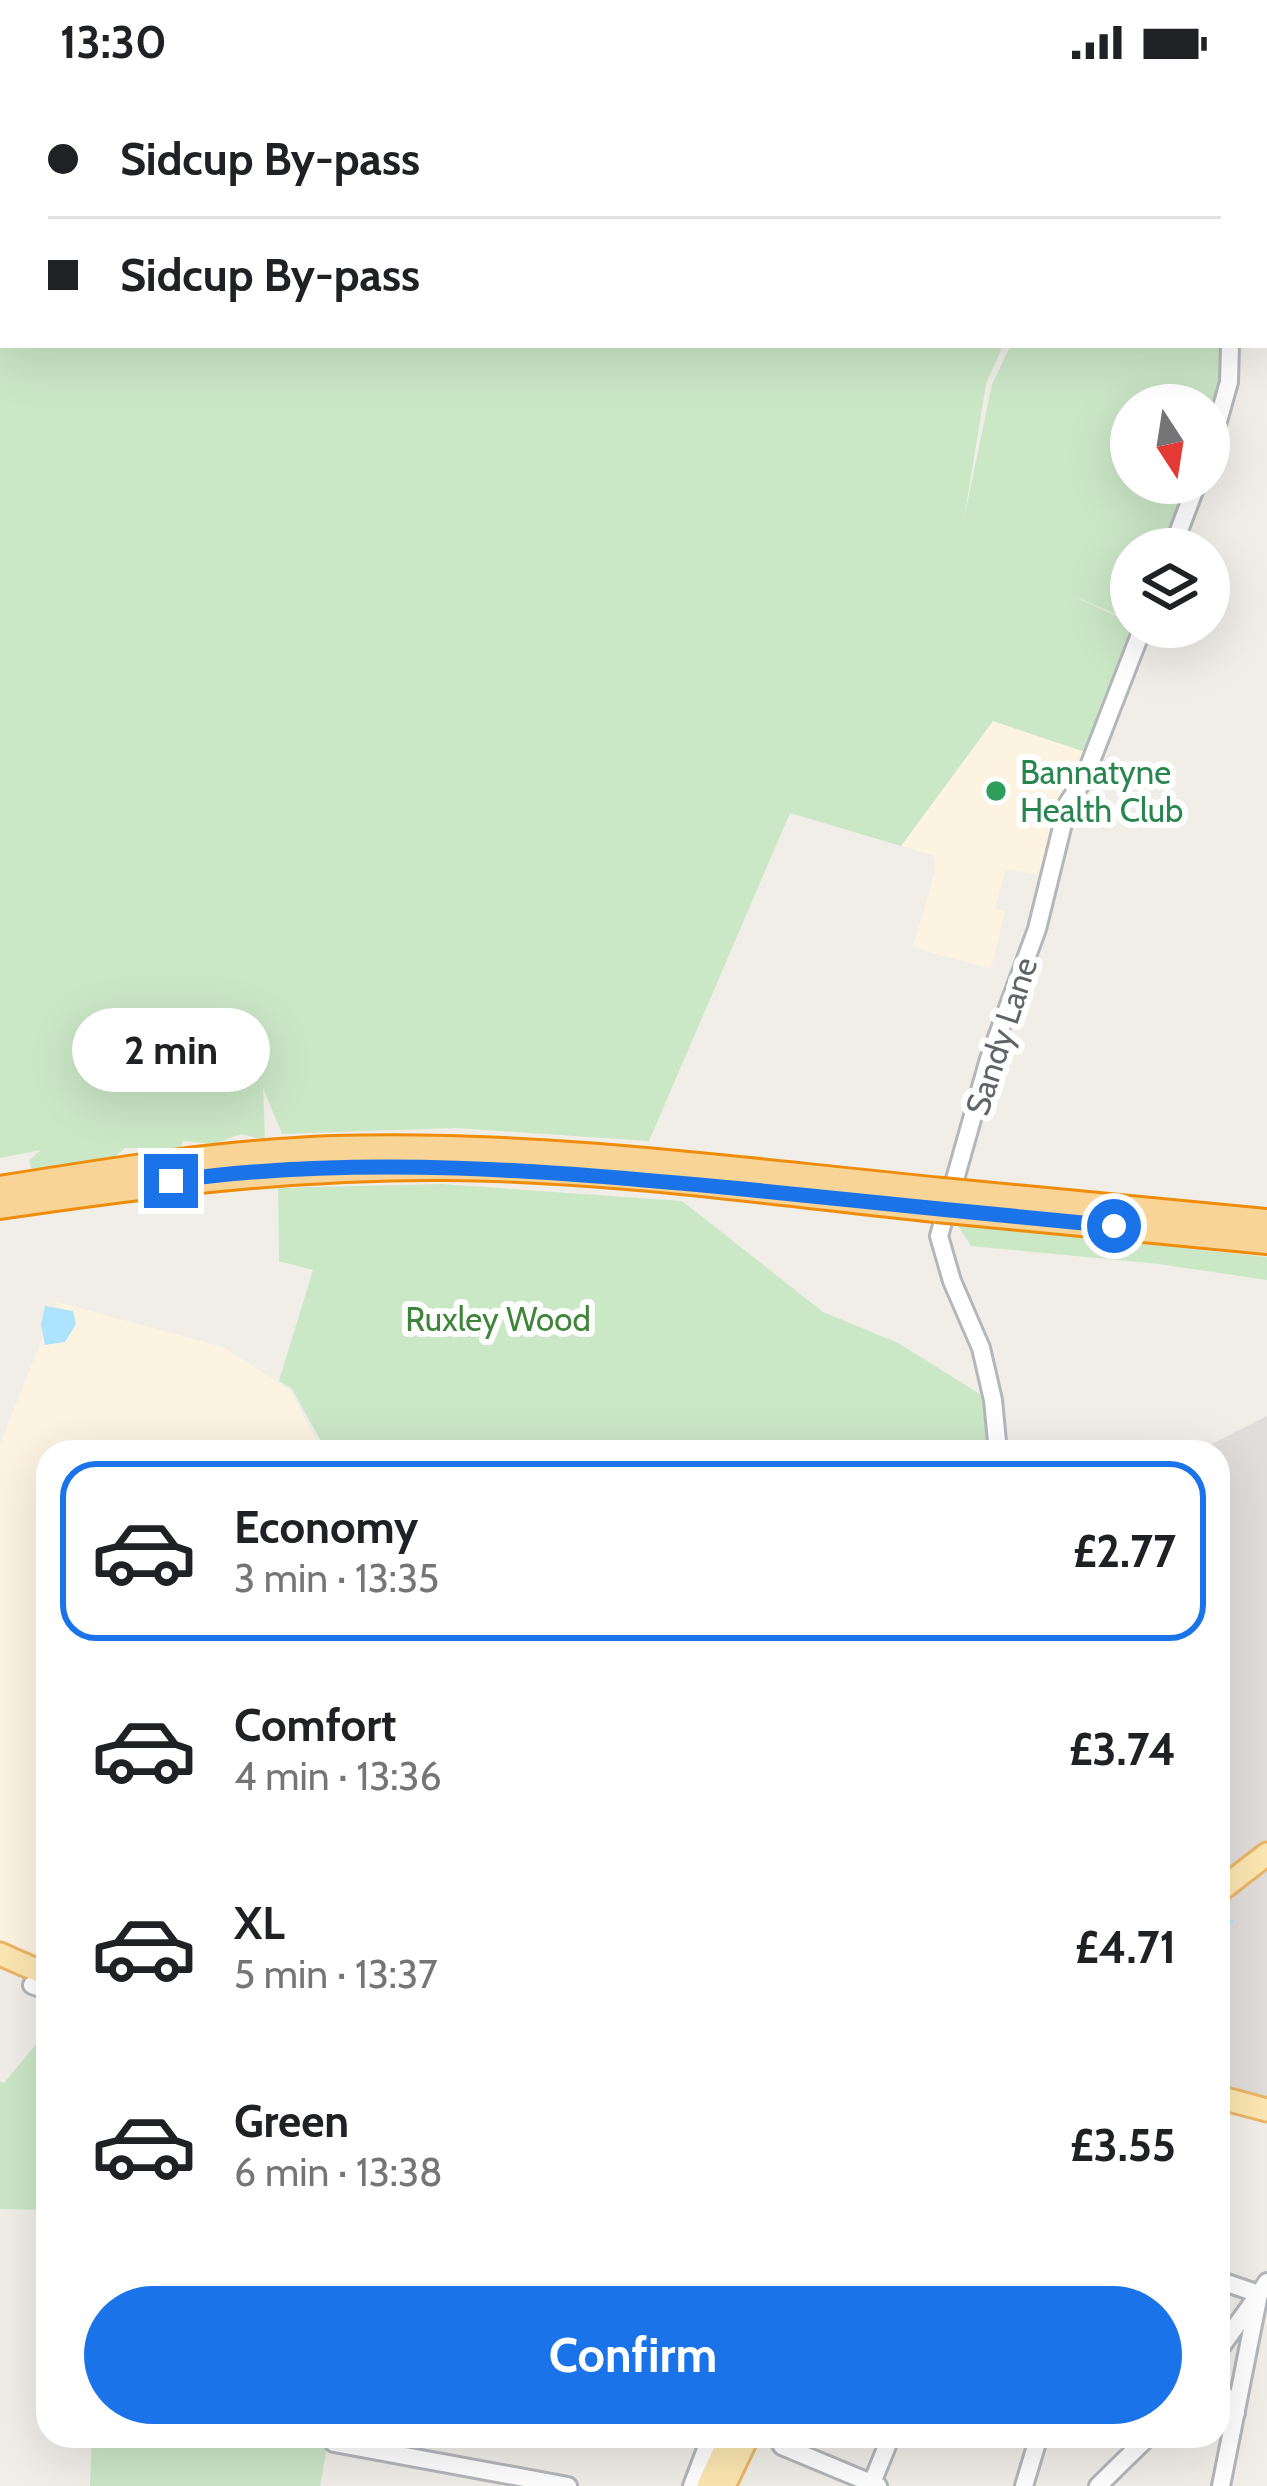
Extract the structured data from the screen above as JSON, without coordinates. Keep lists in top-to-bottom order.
{
  "streets": {
    "street": ["Sandy Lane"]
  },
  "parks": ["Ruxley Wood"],
  "places": ["Bannatyne Health Club"],
  "north": "bottom",
  "page": {
    "status": "13:30",
    "banner": ["Sidcup By-pass", "Sidcup By-pass"],
    "bubble": "2 min",
    "list": [
      {
        "name": "Economy",
        "note": "3 min · 13:35",
        "value": "£2.77"
      },
      {
        "name": "Comfort",
        "note": "4 min · 13:36",
        "value": "£3.74"
      },
      {
        "name": "XL",
        "note": "5 min · 13:37",
        "value": "£4.71"
      },
      {
        "name": "Green",
        "note": "6 min · 13:38",
        "value": "£3.55"
      }
    ],
    "buttons": "Confirm"
  }
}
